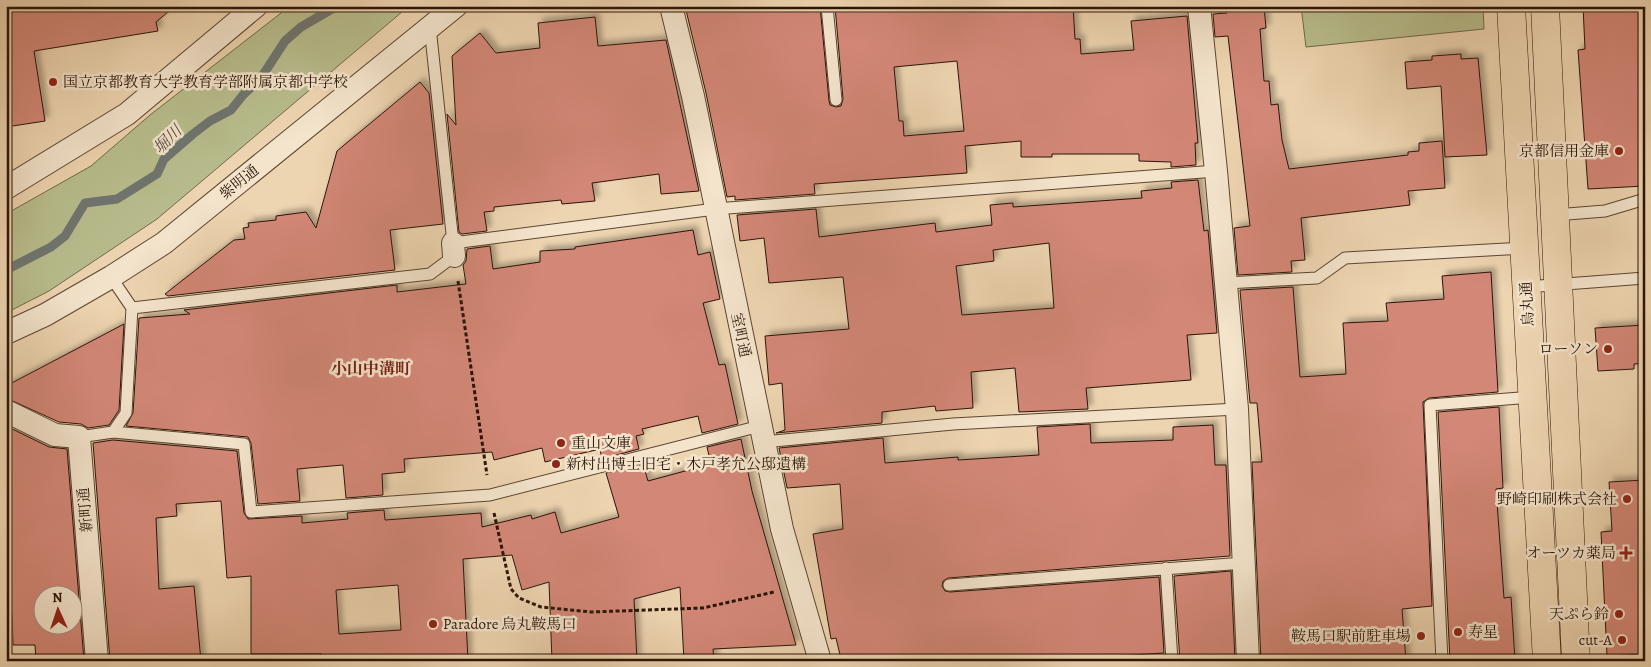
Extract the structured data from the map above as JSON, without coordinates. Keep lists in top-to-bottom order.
{
  "streets": {
    "highway": ["烏丸通"],
    "street": ["紫明通", "室町通", "新町通"]
  },
  "districts": ["小山中溝町"],
  "water": ["堀川"],
  "places": {
    "other": [
      "国立京都教育大学教育学部附属京都中学校",
      "京都信用金庫",
      "ローソン",
      "重山文庫",
      "新村出博士旧宅・木戸孝允公邸遺構",
      "野崎印刷株式会社",
      "天ぷら鈴",
      "Paradore 烏丸鞍馬口",
      "寿星",
      "鞍馬口駅前駐車場",
      "cut-A"
    ],
    "health": ["オーツカ薬局"]
  },
  "north": "top"
}
